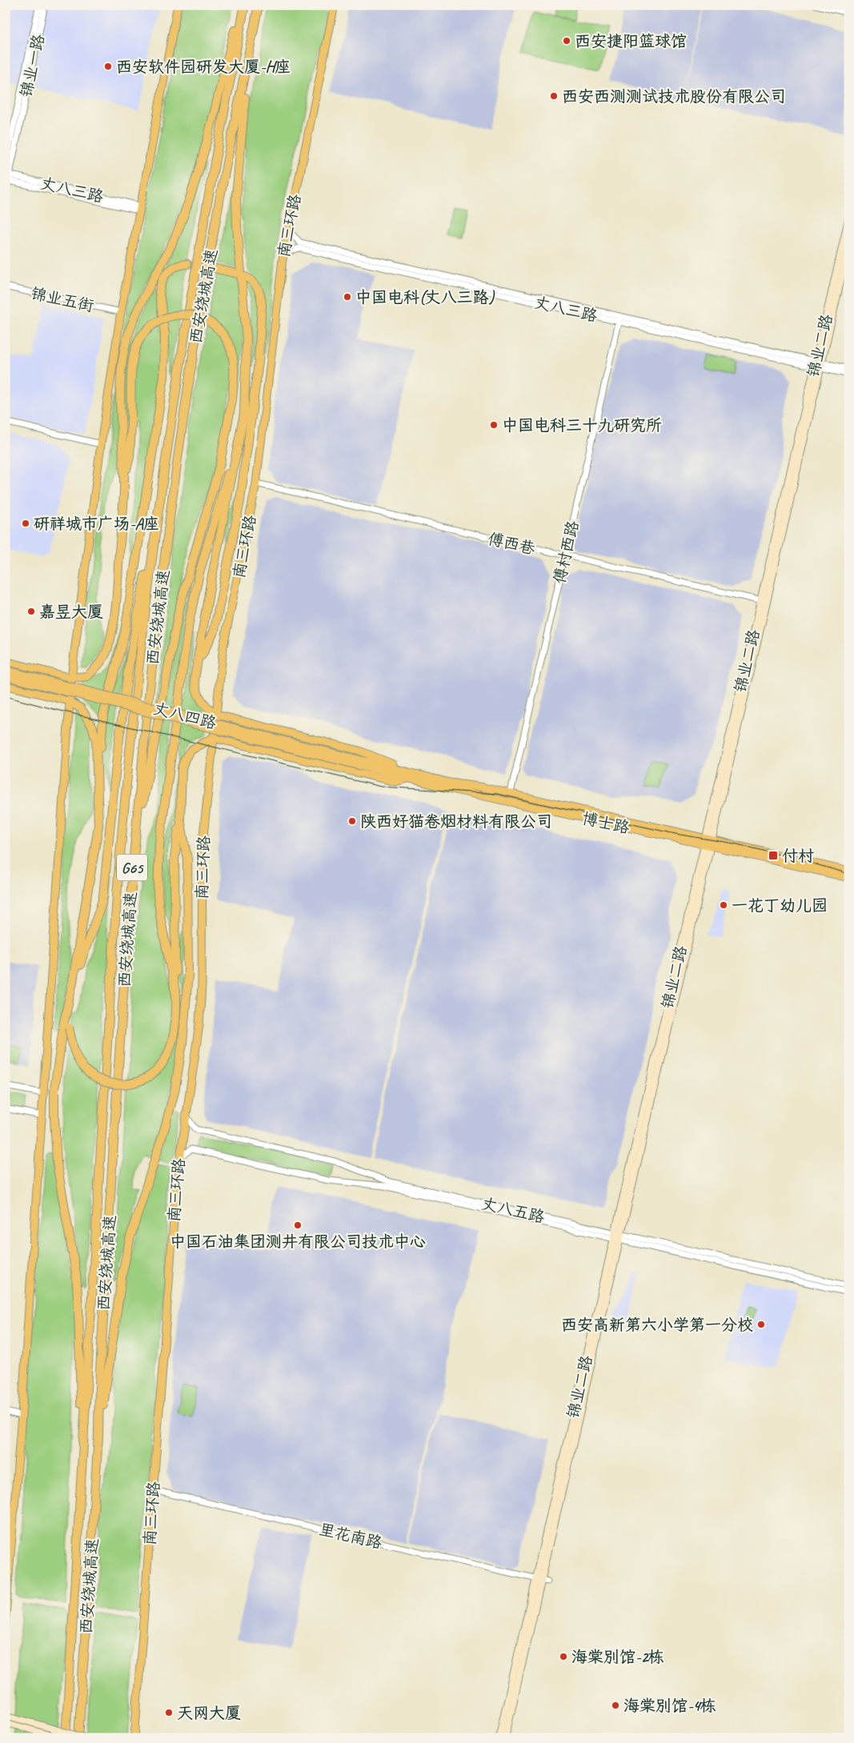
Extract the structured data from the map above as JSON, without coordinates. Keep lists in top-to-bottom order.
{
  "streets": {
    "highway": ["西安绕城高速", "G65"],
    "main road": [
      "南三环路",
      "锦业二路",
      "丈八四路",
      "博士路"
    ],
    "street": [
      "锦业一路",
      "丈八三路",
      "锦业五街",
      "傅西巷",
      "傅村西路",
      "丈八五路",
      "里花南路"
    ]
  },
  "crossings": [
    ["锦业一路", "丈八三路"],
    ["丈八三路", "南三环路"],
    ["丈八三路", "锦业二路"],
    ["丈八三路", "傅村西路"],
    ["南三环路", "傅西巷"],
    ["南三环路", "丈八五路"],
    ["南三环路", "里花南路"],
    ["锦业二路", "傅西巷"],
    ["锦业二路", "博士路"],
    ["锦业二路", "丈八五路"],
    ["锦业二路", "里花南路"],
    ["傅西巷", "傅村西路"],
    ["丈八四路", "博士路"]
  ],
  "places": {
    "other": [
      "西安捷阳篮球馆",
      "西安软件园研发大厦-H座",
      "西安西测测试技术股份有限公司",
      "中国电科(丈八三路)",
      "中国电科三十九研究所",
      "研祥城市广场-A座",
      "嘉昱大厦",
      "陕西好猫卷烟材料有限公司",
      "一花丁幼儿园",
      "中国石油集团测井有限公司技术中心",
      "西安高新第六小学第一分校",
      "海棠别馆-2栋",
      "海棠别馆-4栋",
      "天网大厦"
    ],
    "transit": ["付村"]
  }
}
